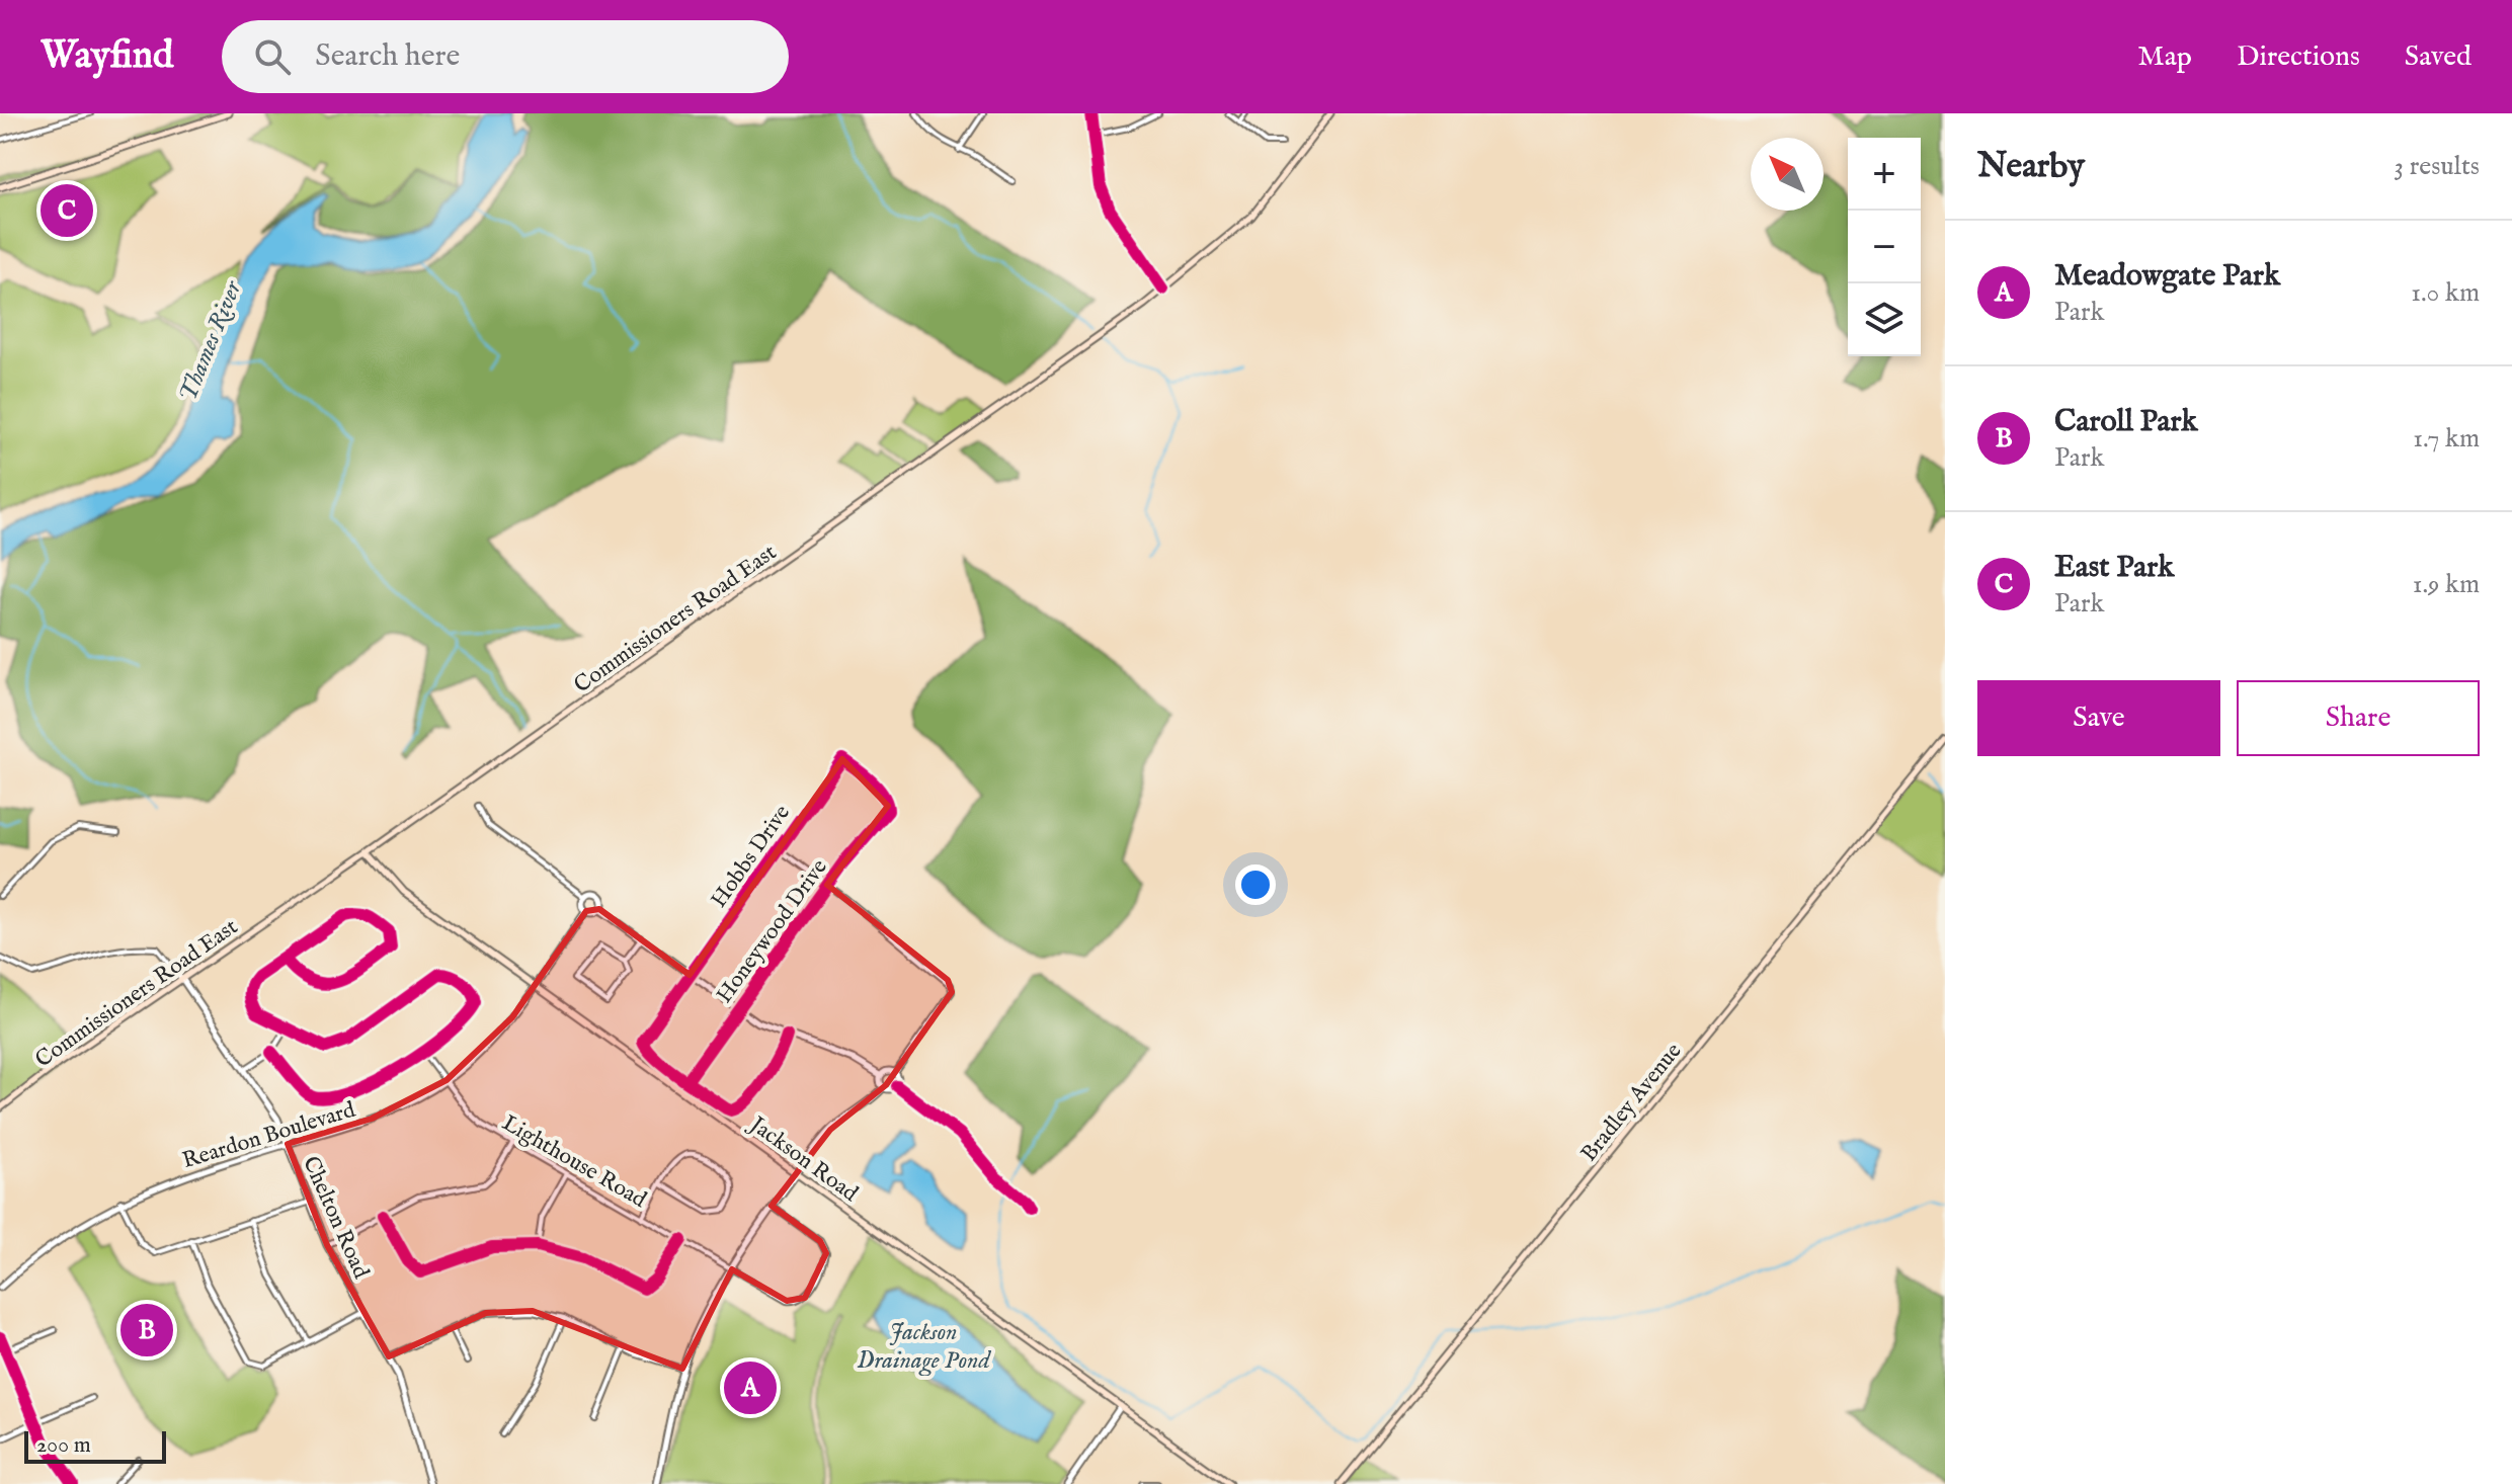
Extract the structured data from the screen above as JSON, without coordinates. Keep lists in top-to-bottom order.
{
  "streets": {
    "main road": ["Commissioners Road East", "Bradley Avenue", "Jackson Road"],
    "street": [
      "Hobbs Drive",
      "Honeywood Drive",
      "Reardon Boulevard",
      "Lighthouse Road",
      "Chelton Road"
    ]
  },
  "crossings": [
    ["Commissioners Road East", "Jackson Road"],
    ["Commissioners Road East", "Chelton Road"],
    ["Hobbs Drive", "Honeywood Drive"],
    ["Reardon Boulevard", "Jackson Road"],
    ["Reardon Boulevard", "Lighthouse Road"],
    ["Reardon Boulevard", "Chelton Road"]
  ],
  "water": ["Thames River", "Jackson Drainage Pond"],
  "scale_bar": "200 m",
  "north": "top left",
  "page": {
    "header": "Wayfind",
    "search": "Search here",
    "nav": ["Map", "Directions", "Saved"],
    "heading": ["Nearby", "3 results"],
    "map_buttons": ["+", "−"],
    "pins": ["C", "B", "A"],
    "list": [
      {
        "mark": "A",
        "name": "Meadowgate Park",
        "note": "Park",
        "value": "1.0 km"
      },
      {
        "mark": "B",
        "name": "Caroll Park",
        "note": "Park",
        "value": "1.7 km"
      },
      {
        "mark": "C",
        "name": "East Park",
        "note": "Park",
        "value": "1.9 km"
      }
    ],
    "buttons": ["Save", "Share"],
    "scale": "200 m"
  }
}
